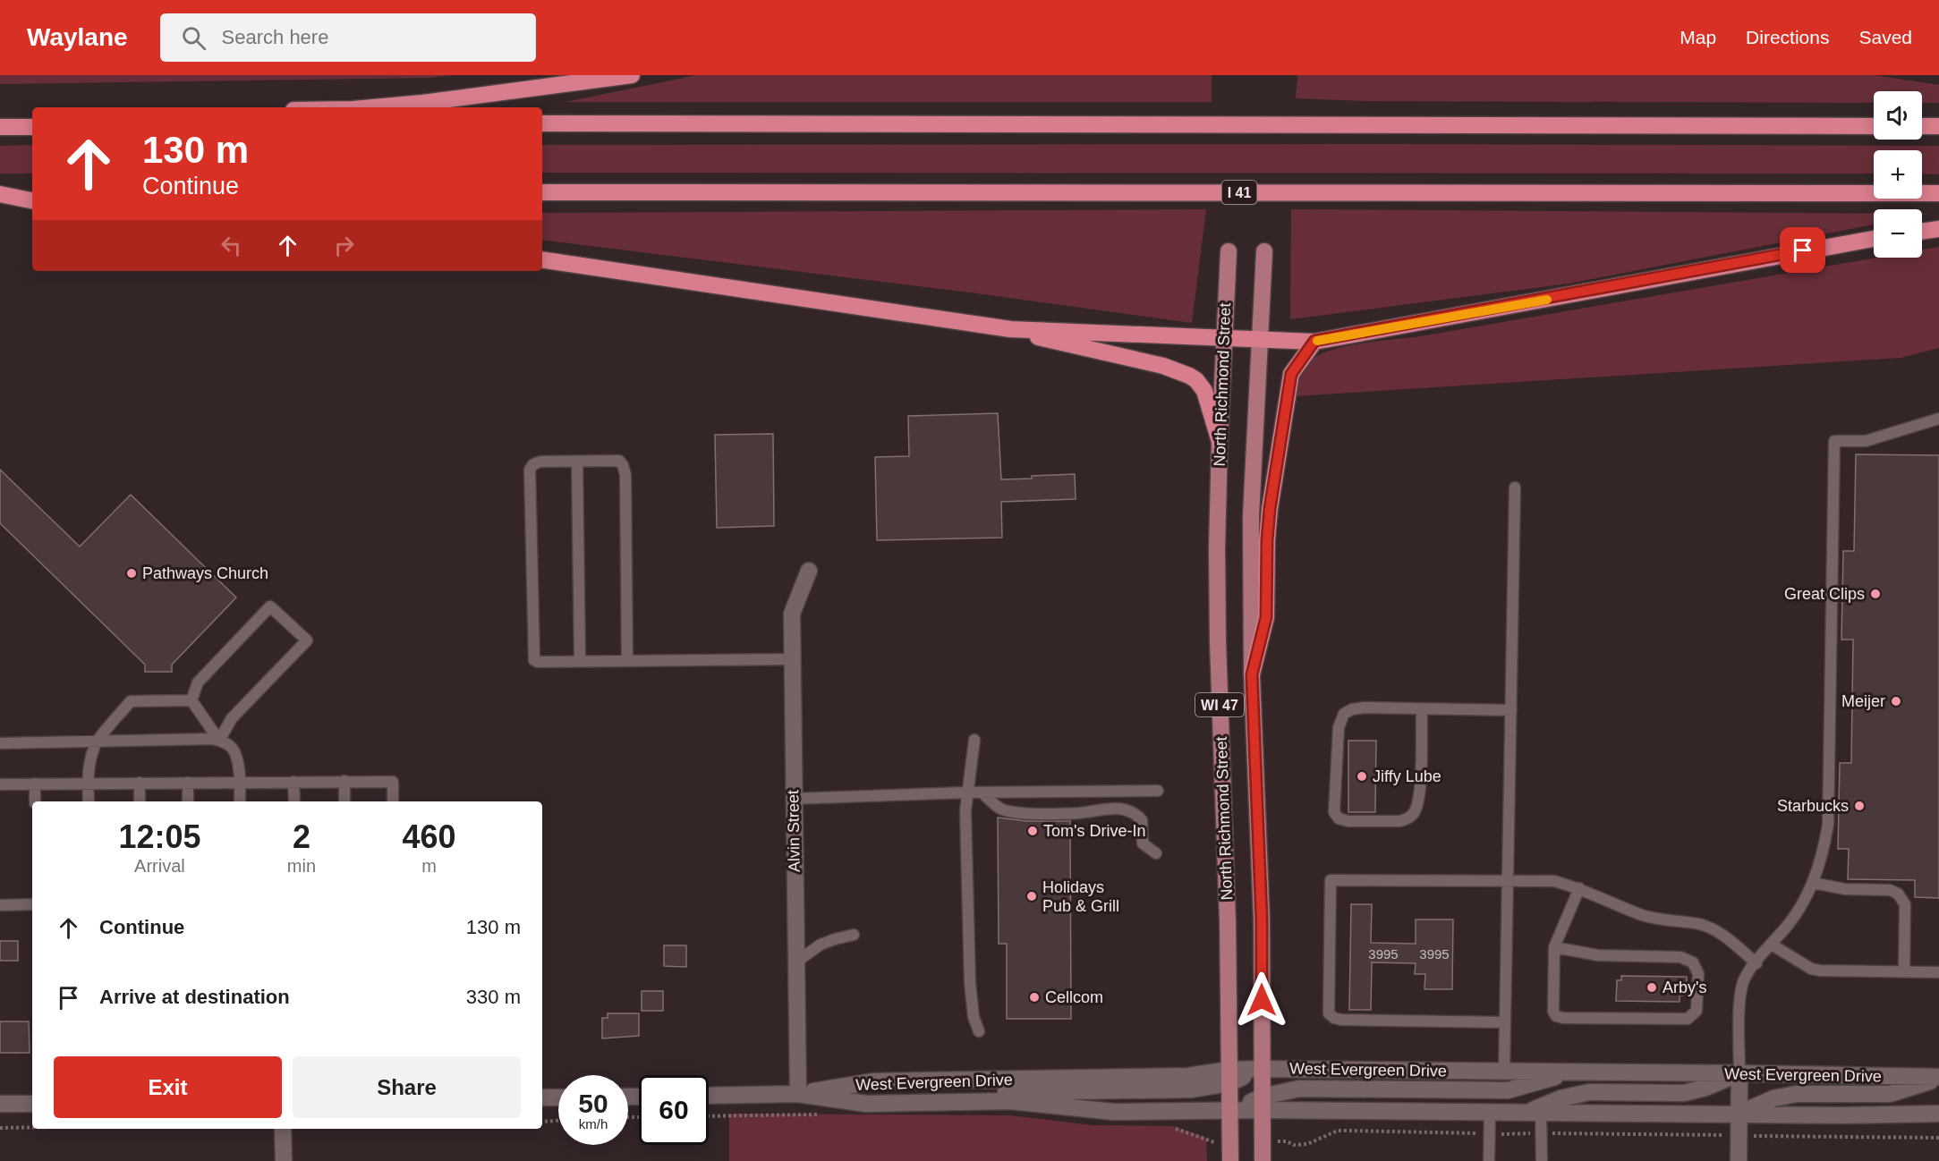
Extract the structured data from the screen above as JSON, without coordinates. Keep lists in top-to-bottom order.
{
  "streets": {
    "highway": ["I 41"],
    "main road": ["North Richmond Street", "WI 47"],
    "street": ["Alvin Street", "West Evergreen Drive"]
  },
  "crossings": [
    ["North Richmond Street", "West Evergreen Drive"],
    ["Alvin Street", "West Evergreen Drive"]
  ],
  "places": [
    "Pathways Church",
    "Great Clips",
    "Meijer",
    "Jiffy Lube",
    "Starbucks",
    "Tom's Drive-In",
    "Holidays Pub & Grill",
    "Arby's",
    "Cellcom"
  ],
  "house_numbers": ["3995", "3995"],
  "page": {
    "header": "Waylane",
    "search": "Search here",
    "nav": ["Map", "Directions", "Saved"],
    "map_buttons": ["+", "−"],
    "turn": ["130 m", "Continue"],
    "eta": [
      "12:05",
      "Arrival",
      "2",
      "min",
      "460",
      "m"
    ],
    "list": [
      {
        "name": "Continue",
        "value": "130 m"
      },
      {
        "name": "Arrive at destination",
        "value": "330 m"
      }
    ],
    "buttons": ["Exit", "Share"],
    "speed": "50 km/h",
    "limit": "60"
  }
}
